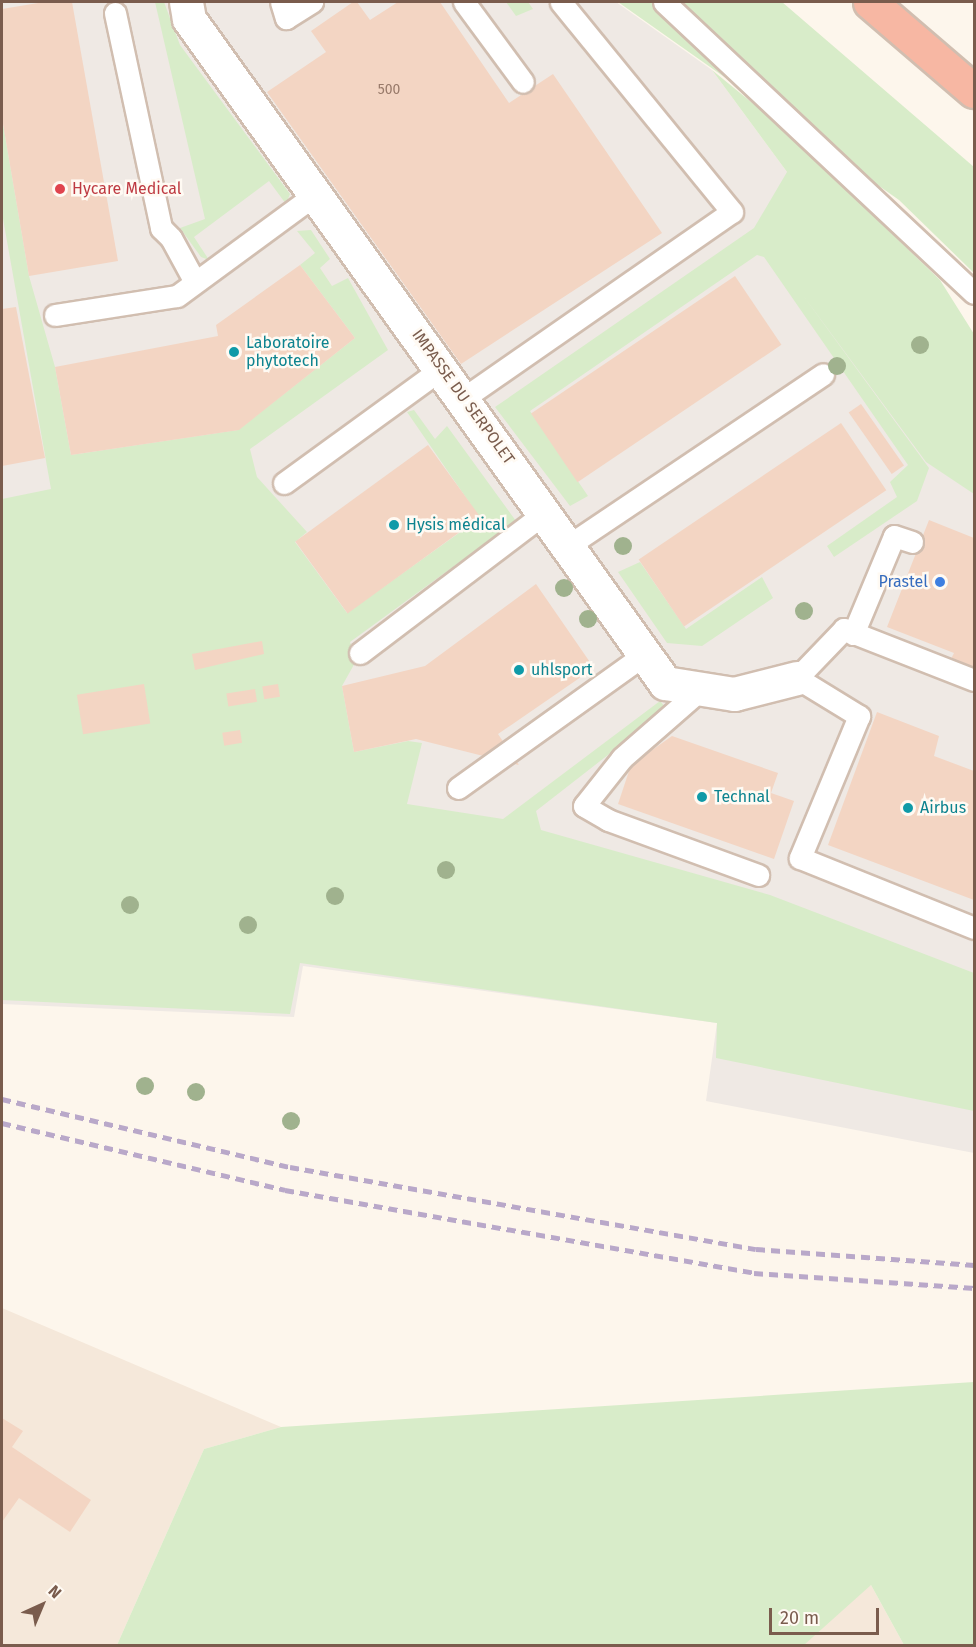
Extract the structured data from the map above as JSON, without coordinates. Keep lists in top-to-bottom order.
{
  "streets": {
    "street": ["IMPASSE DU SERPOLET"]
  },
  "places": [
    "Hycare Medical",
    "Laboratoire phytotech",
    "Hysis médical",
    "Prastel",
    "uhlsport",
    "Technal",
    "Airbus"
  ],
  "house_numbers": ["500"],
  "scale_bar": "20 m",
  "north": "top right"
}
